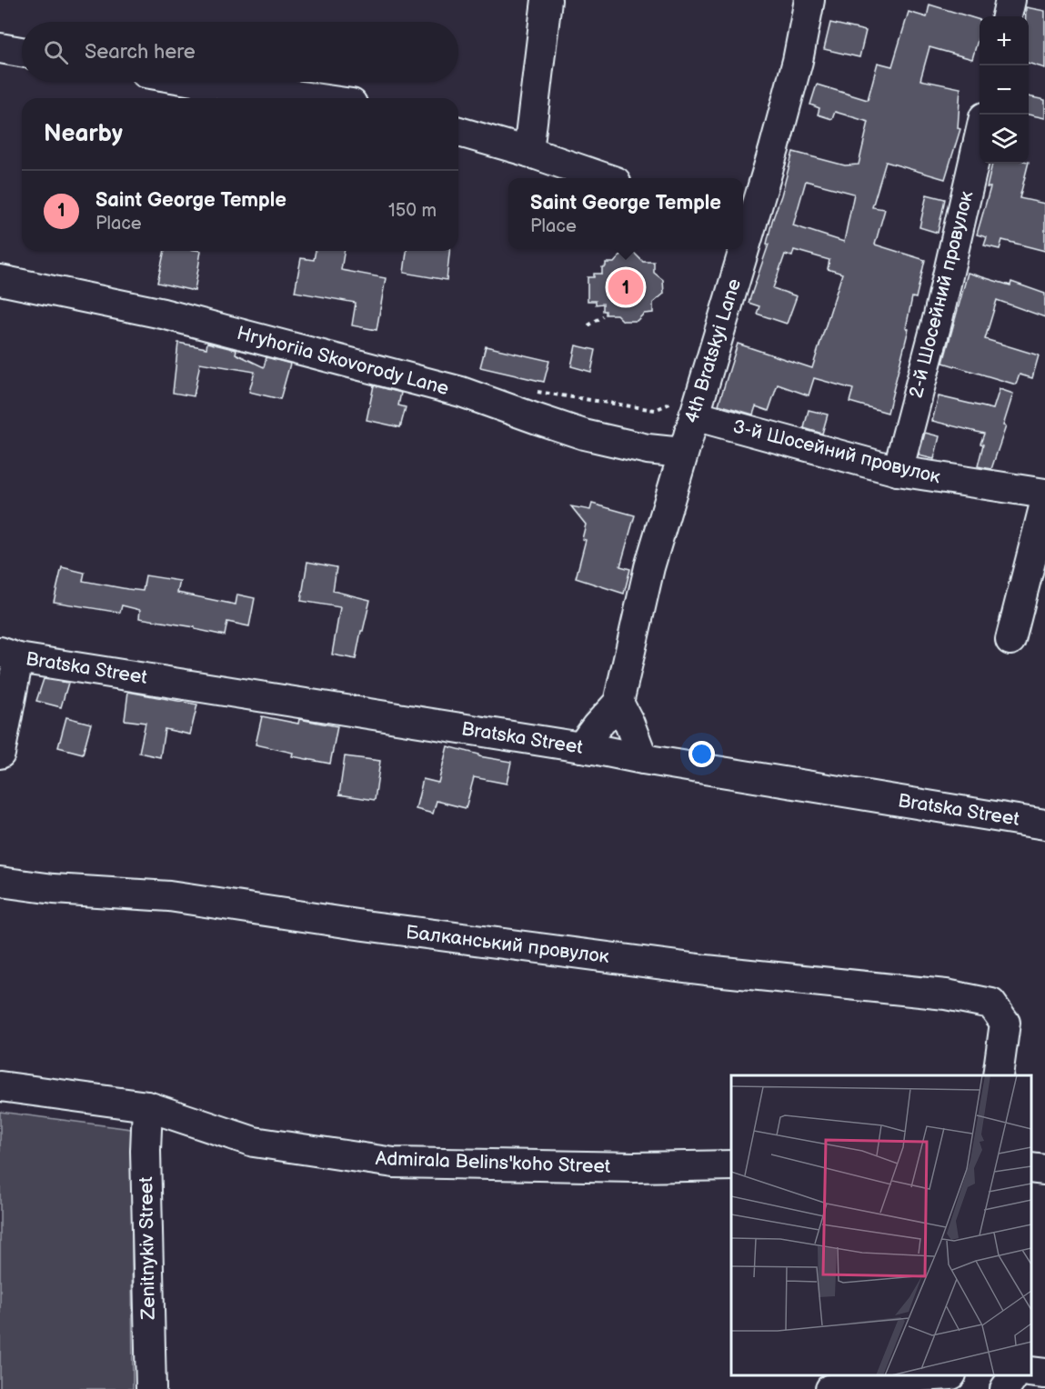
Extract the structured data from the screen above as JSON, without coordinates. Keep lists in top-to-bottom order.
{
  "streets": {
    "street": [
      "2-й Шосейний провулок",
      "4th Bratskyi Lane",
      "Hryhoriia Skovorody Lane",
      "3-й Шосейний провулок",
      "Bratska Street",
      "Балканський провулок",
      "Admirala Belins'koho Street",
      "Zenitnykiv Street"
    ]
  },
  "crossings": [
    ["2-й Шосейний провулок", "3-й Шосейний провулок"],
    ["4th Bratskyi Lane", "Hryhoriia Skovorody Lane"],
    ["4th Bratskyi Lane", "3-й Шосейний провулок"],
    ["4th Bratskyi Lane", "Bratska Street"],
    ["Admirala Belins'koho Street", "Zenitnykiv Street"]
  ],
  "page": {
    "map_buttons": ["+", "−"],
    "search": "Search here",
    "heading": "Nearby",
    "list": [
      {
        "mark": "1",
        "name": "Saint George Temple",
        "note": "Place",
        "value": "150 m"
      }
    ],
    "popup": ["Saint George Temple", "Place"],
    "pins": "1"
  }
}
